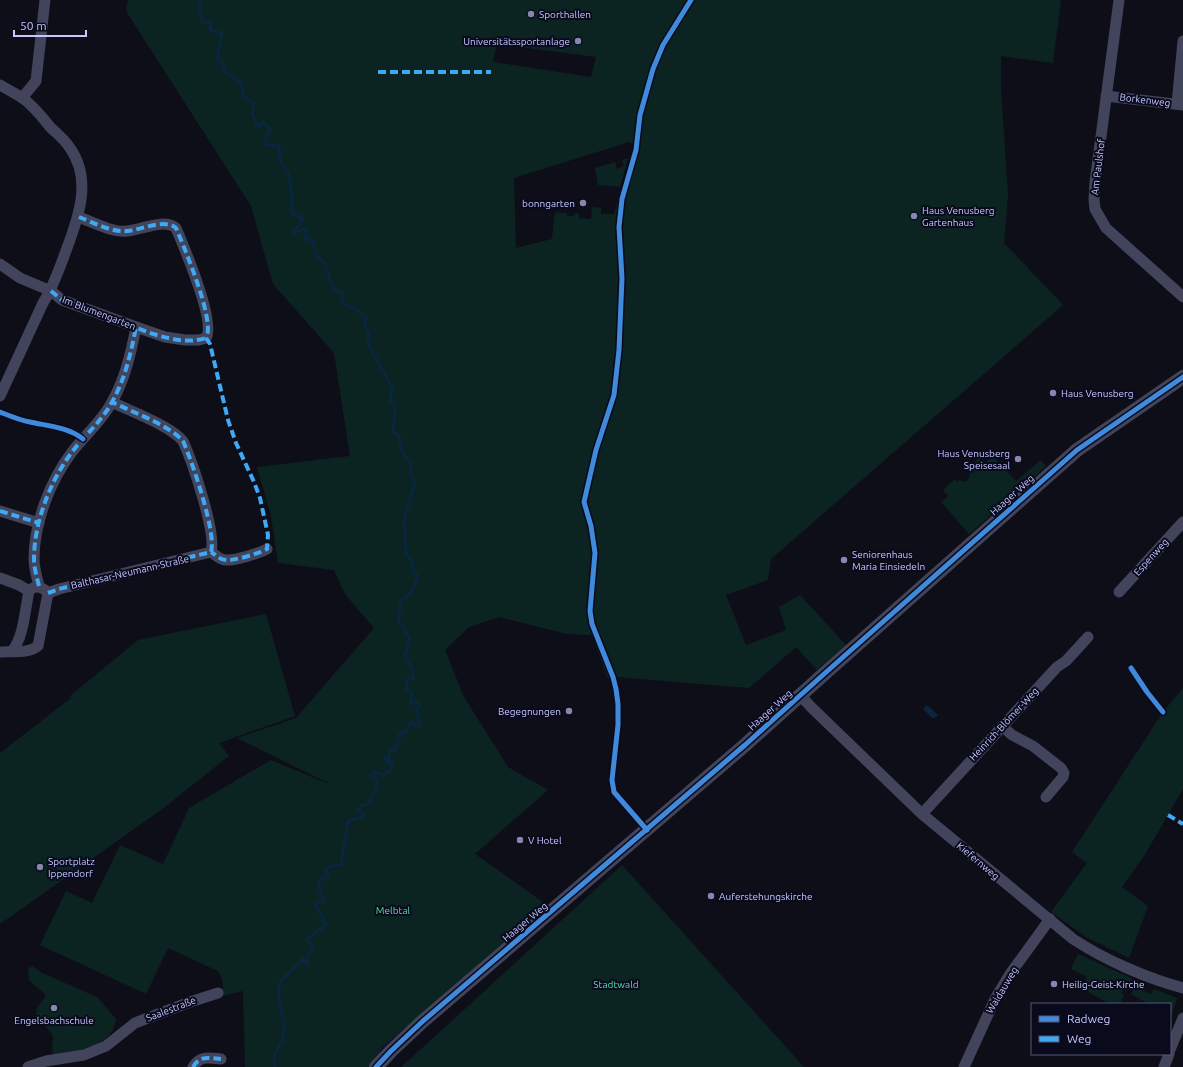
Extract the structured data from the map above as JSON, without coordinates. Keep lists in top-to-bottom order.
{
  "streets": {
    "street": [
      "Borkenweg",
      "Am Paulshof",
      "Im Blumengarten",
      "Haager Weg",
      "Espenweg",
      "Balthasar-Neumann-Straße",
      "Heinrich-Blömer-Weg",
      "Kiefernweg",
      "Waldauweg",
      "Saalestraße"
    ]
  },
  "crossings": [
    ["Borkenweg", "Am Paulshof"],
    ["Haager Weg", "Kiefernweg"],
    ["Heinrich-Blömer-Weg", "Kiefernweg"],
    ["Kiefernweg", "Waldauweg"]
  ],
  "parks": ["Melbtal", "Stadtwald"],
  "places": [
    "Sporthallen",
    "Universitätssportanlage",
    "bonngarten",
    "Haus Venusberg Gartenhaus",
    "Haus Venusberg",
    "Haus Venusberg Speisesaal",
    "Seniorenhaus Maria Einsiedeln",
    "Begegnungen",
    "V Hotel",
    "Sportplatz Ippendorf",
    "Auferstehungskirche",
    "Heilig-Geist-Kirche",
    "Engelsbachschule"
  ],
  "legend": ["Radweg", "Weg"],
  "scale_bar": "50 m"
}
